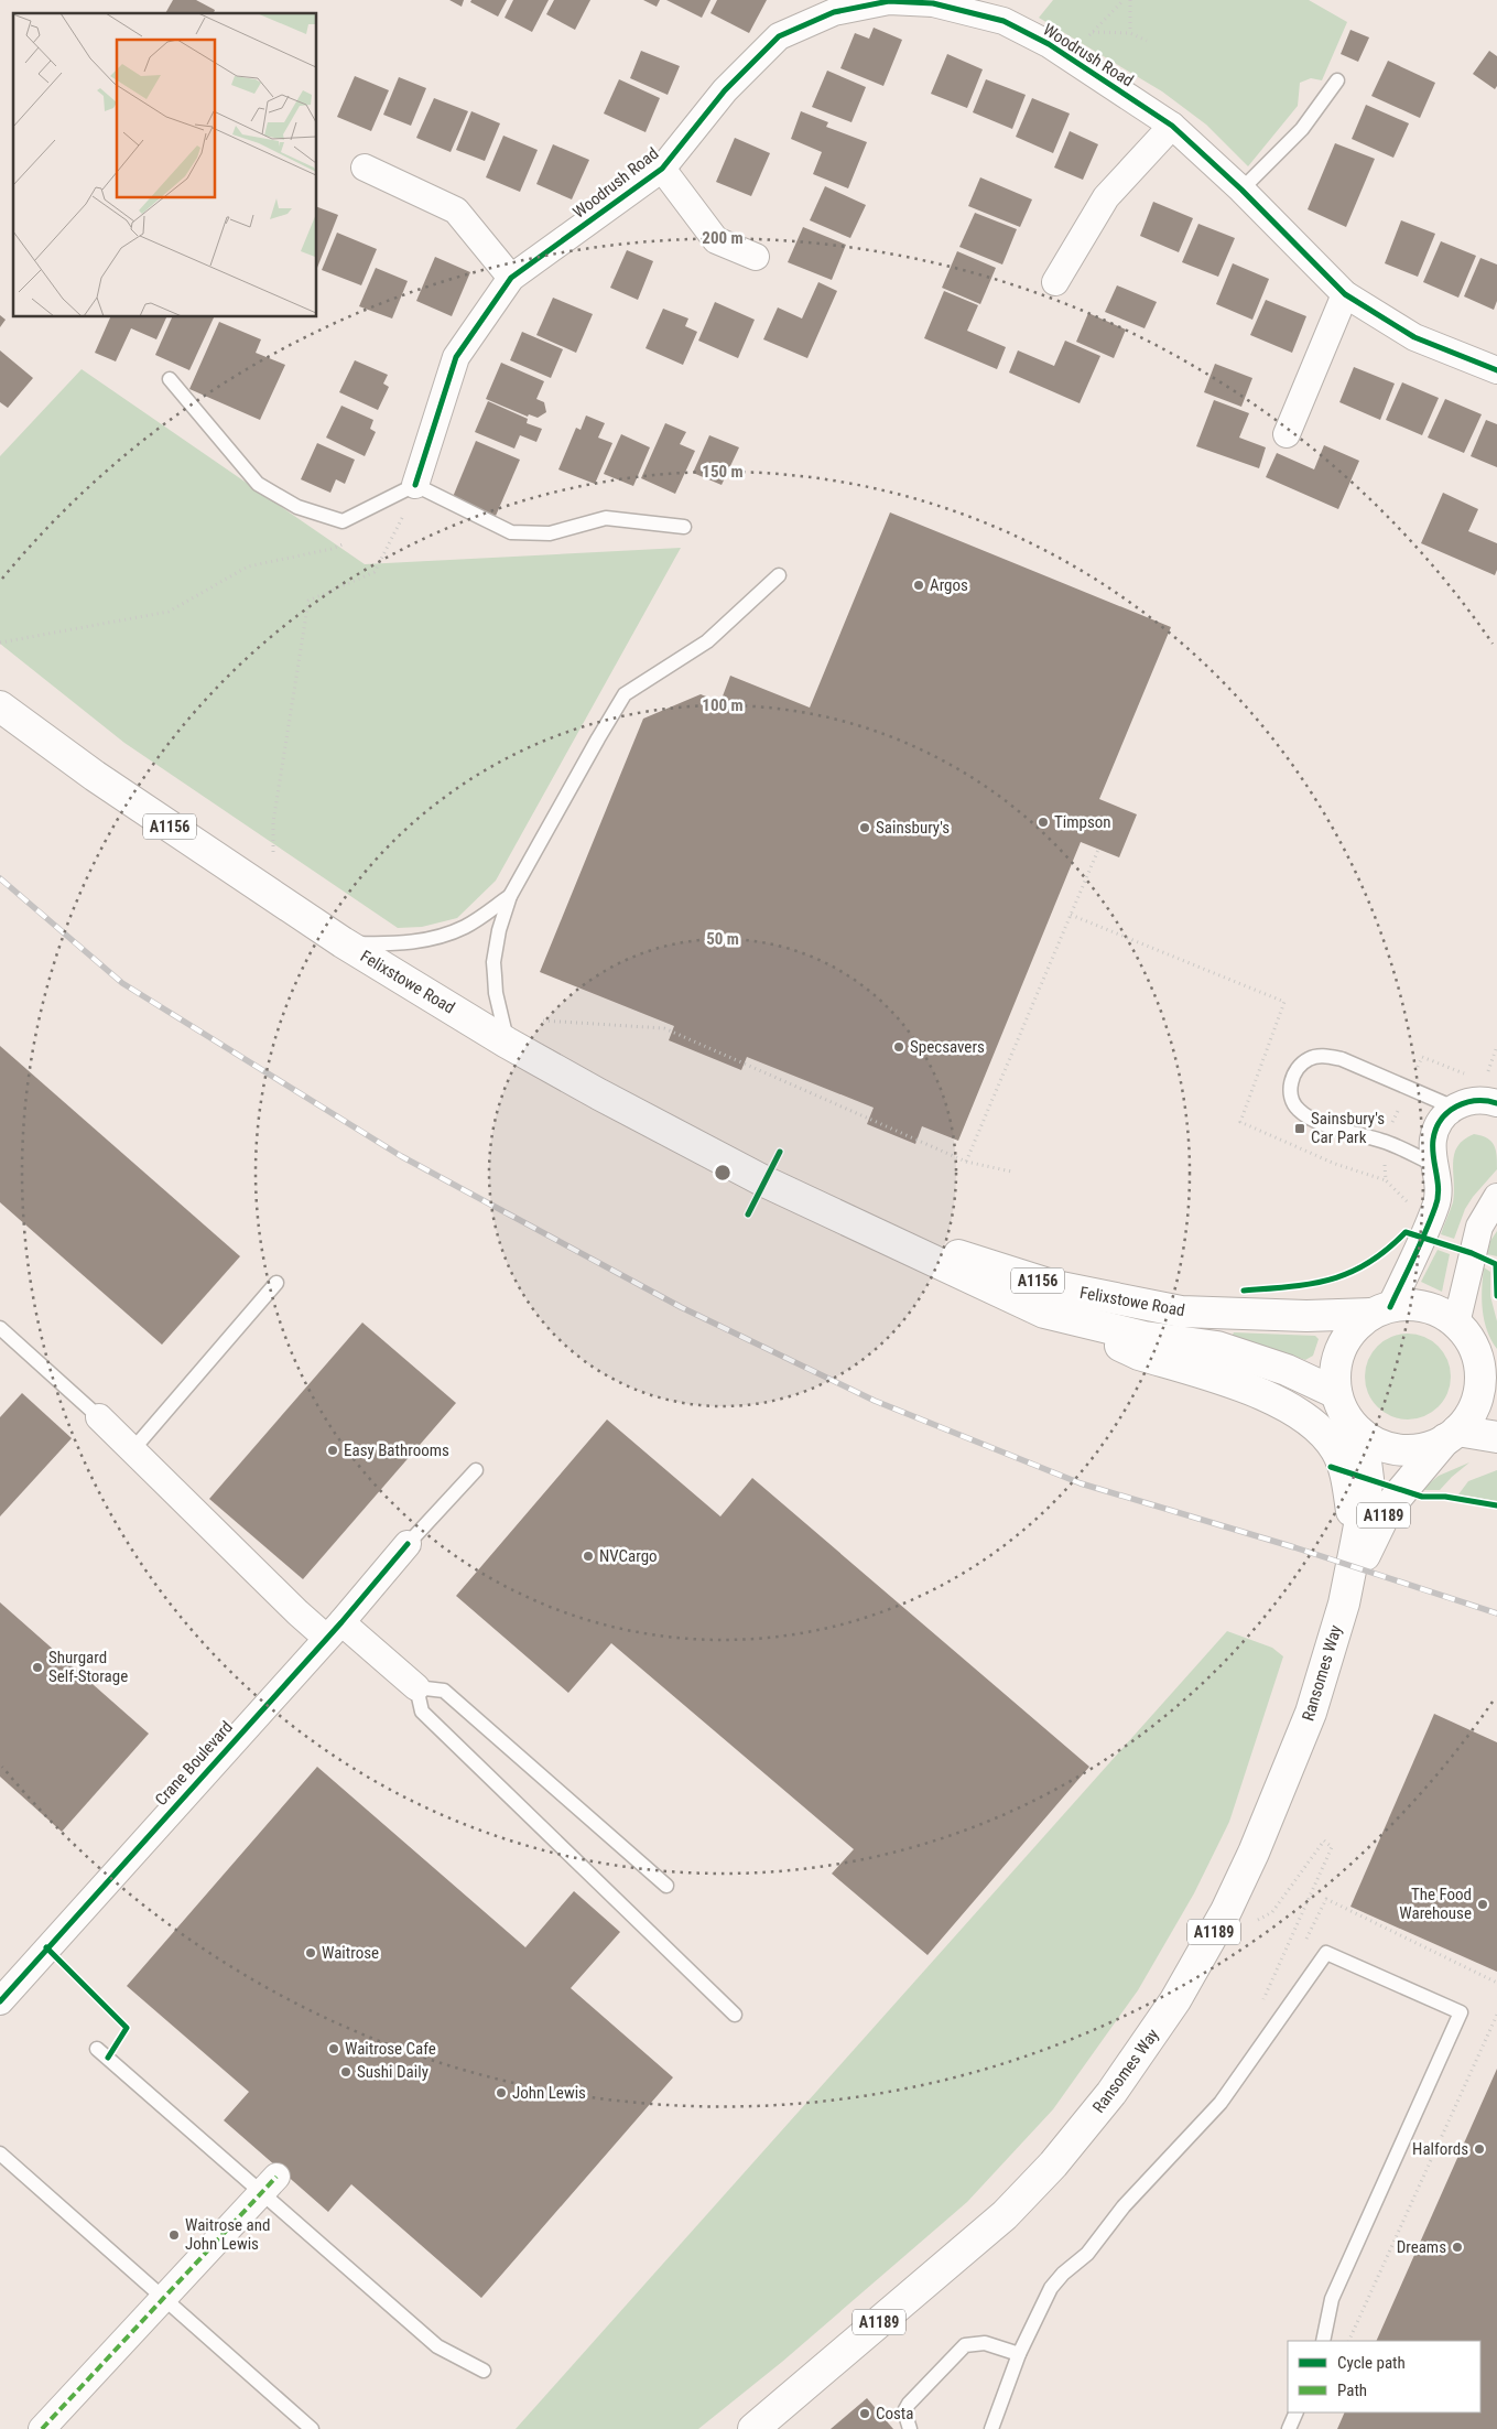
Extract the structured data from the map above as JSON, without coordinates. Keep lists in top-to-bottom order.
{
  "streets": {
    "main road": [
      "A1156",
      "Felixstowe Road",
      "A1189",
      "Ransomes Way"
    ],
    "street": ["Woodrush Road", "Crane Boulevard"]
  },
  "crossings": [
    ["Felixstowe Road", "Ransomes Way"]
  ],
  "places": {
    "other": [
      "Argos",
      "Timpson",
      "Sainsbury's",
      "Specsavers",
      "Easy Bathrooms",
      "NVCargo",
      "Shurgard Self-Storage",
      "The Food Warehouse",
      "Waitrose",
      "Waitrose Cafe",
      "Sushi Daily",
      "John Lewis",
      "Halfords",
      "Waitrose and John Lewis",
      "Dreams",
      "Costa"
    ],
    "transit": ["Sainsbury's Car Park"]
  },
  "legend": ["Cycle path", "Path"],
  "rings": [
    "200 m",
    "150 m",
    "100 m",
    "50 m"
  ]
}
